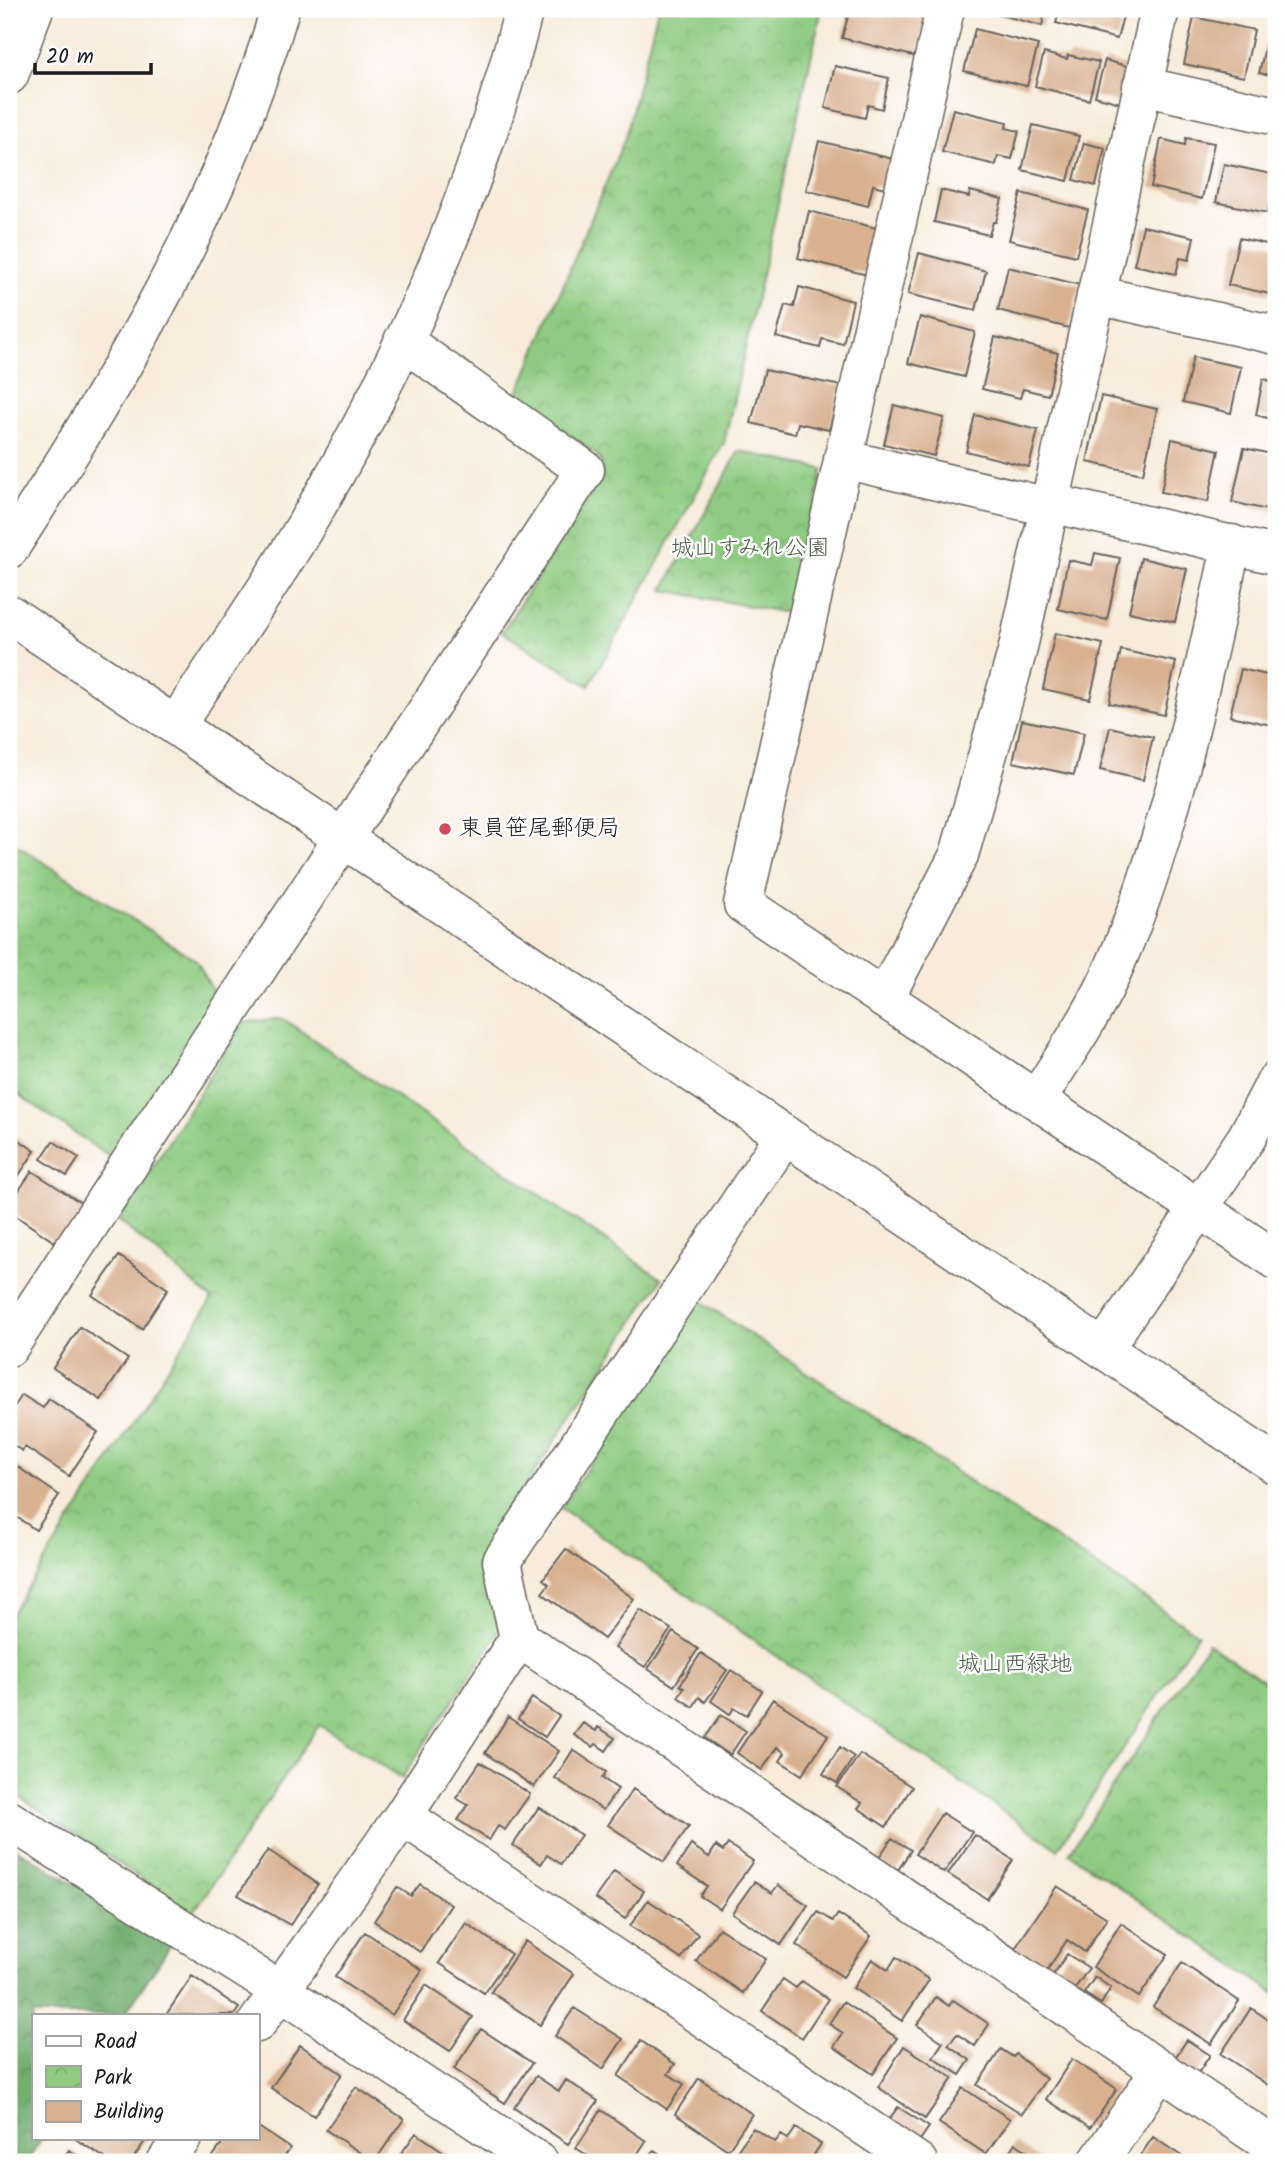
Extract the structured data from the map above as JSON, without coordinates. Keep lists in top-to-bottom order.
{
  "parks": ["城山すみれ公園", "城山西緑地"],
  "places": ["東員笹尾郵便局"],
  "legend": ["Road", "Park", "Building"],
  "scale_bar": "20 m"
}
